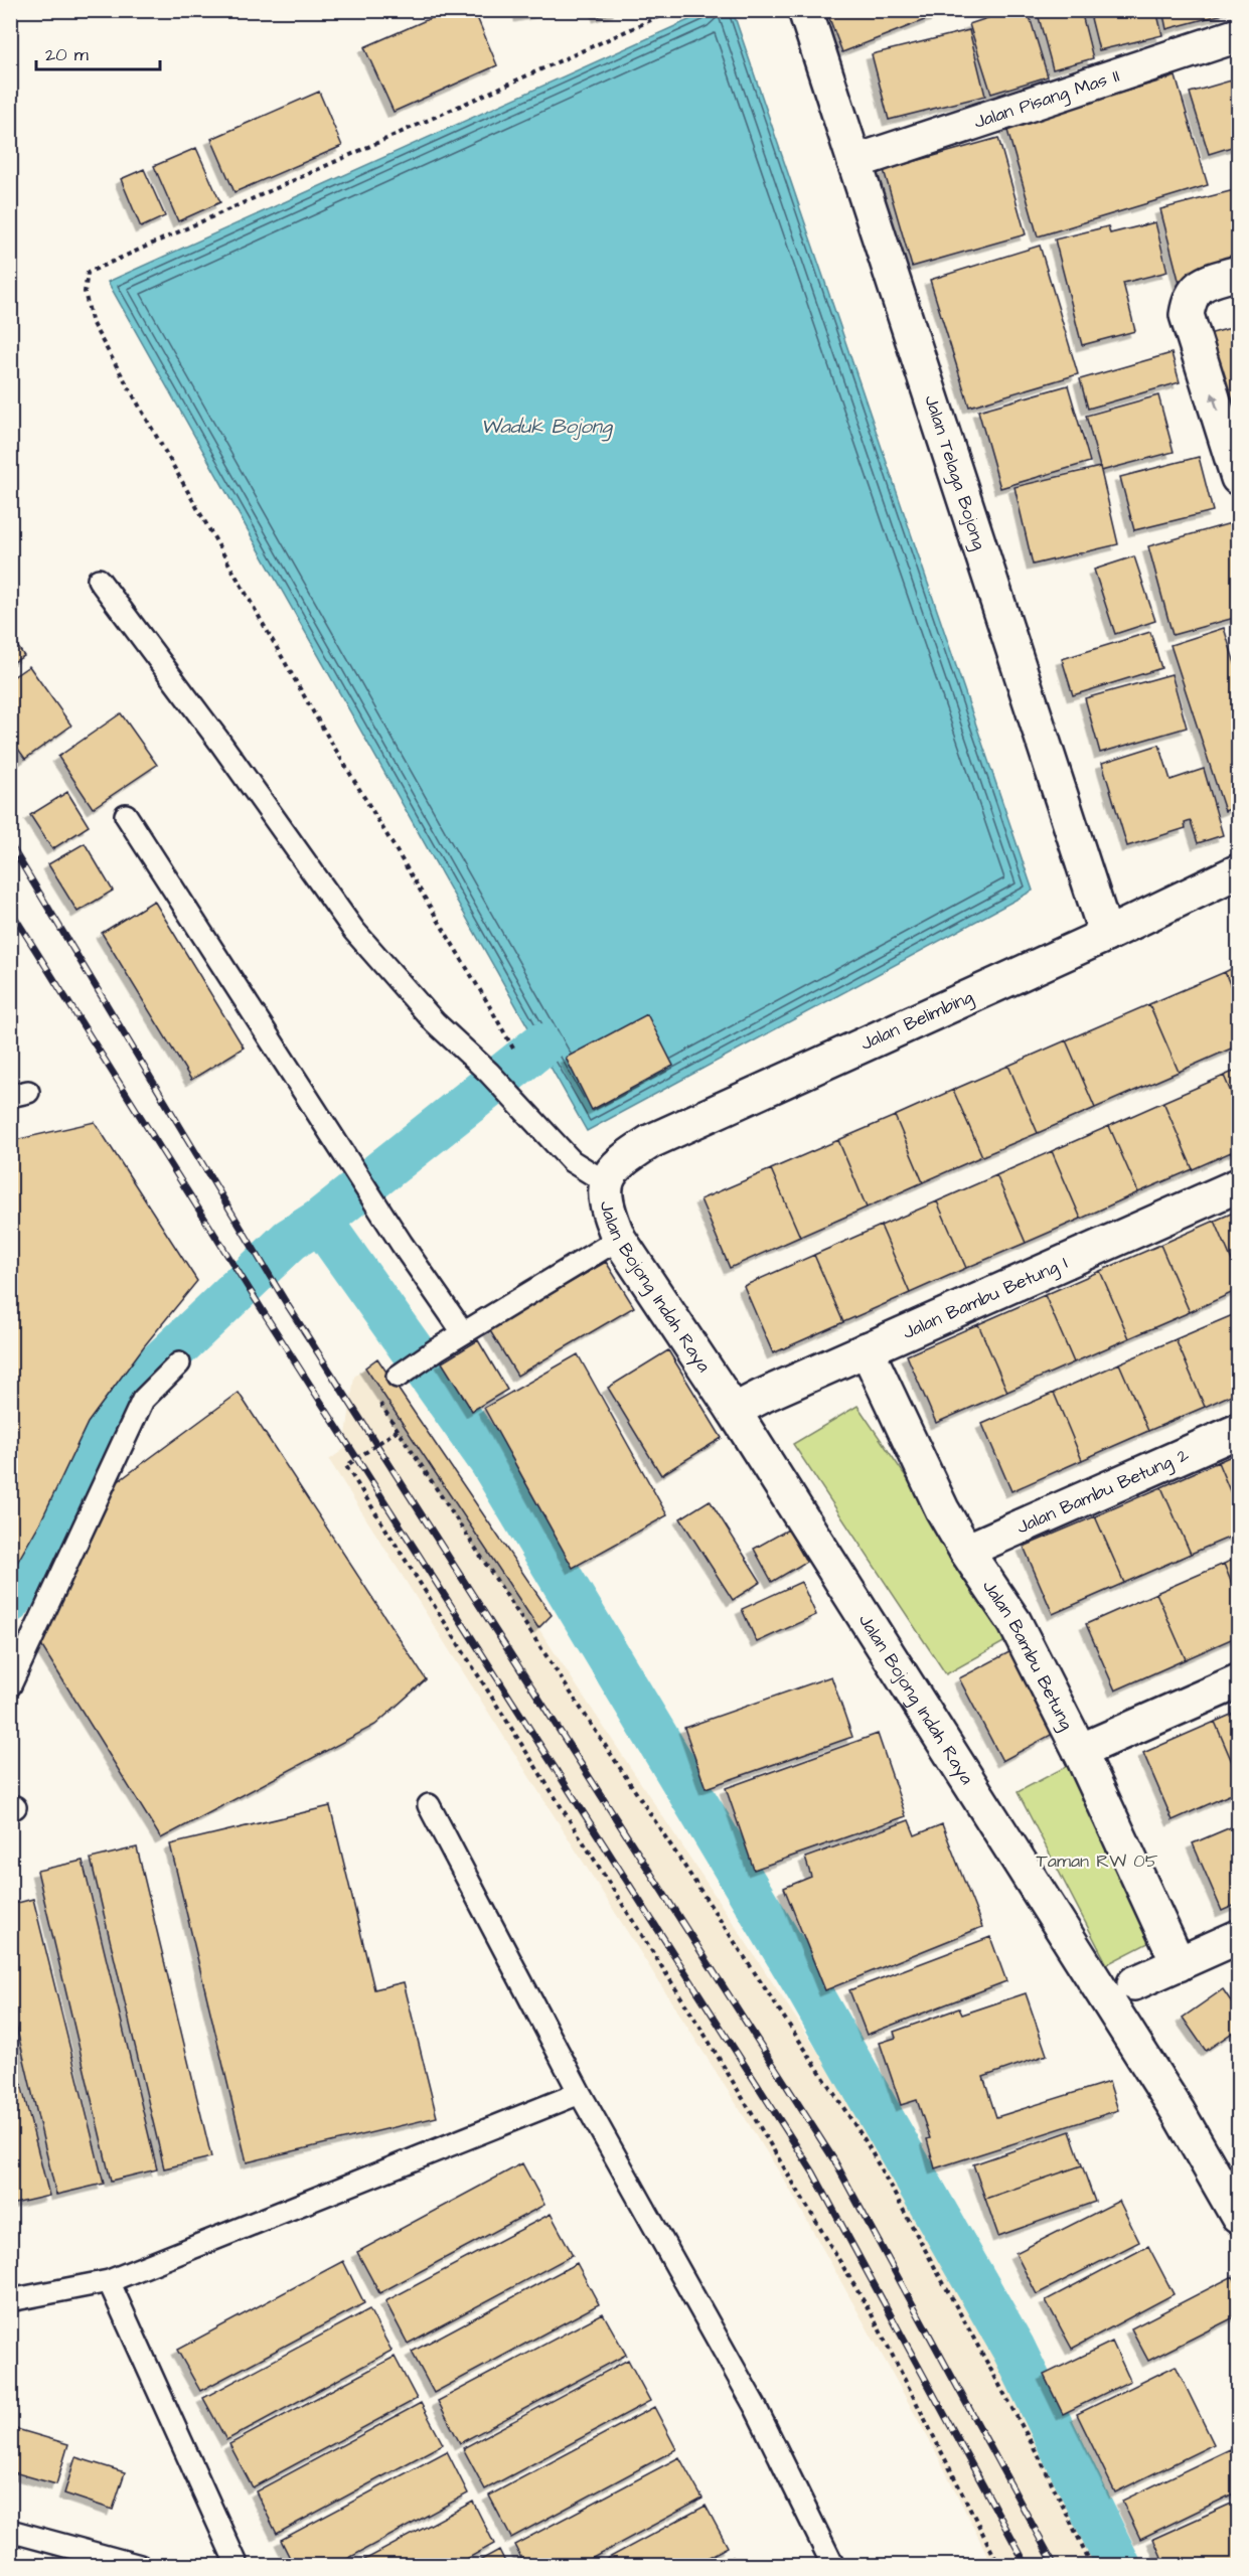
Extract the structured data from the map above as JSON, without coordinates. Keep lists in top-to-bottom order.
{
  "streets": {
    "street": [
      "Jalan Pisang Mas II",
      "Jalan Telaga Bojong",
      "Jalan Belimbing",
      "Jalan Bojong Indah Raya",
      "Jalan Bambu Betung I",
      "Jalan Bambu Betung 2",
      "Jalan Bambu Betung"
    ]
  },
  "crossings": [
    ["Jalan Pisang Mas II", "Jalan Telaga Bojong"],
    ["Jalan Telaga Bojong", "Jalan Belimbing"],
    ["Jalan Belimbing", "Jalan Bojong Indah Raya"],
    ["Jalan Bojong Indah Raya", "Jalan Bambu Betung I"],
    ["Jalan Bambu Betung I", "Jalan Bambu Betung"],
    ["Jalan Bambu Betung 2", "Jalan Bambu Betung"]
  ],
  "water": ["Waduk Bojong"],
  "parks": ["Taman RW 05"],
  "scale_bar": "20 m"
}
